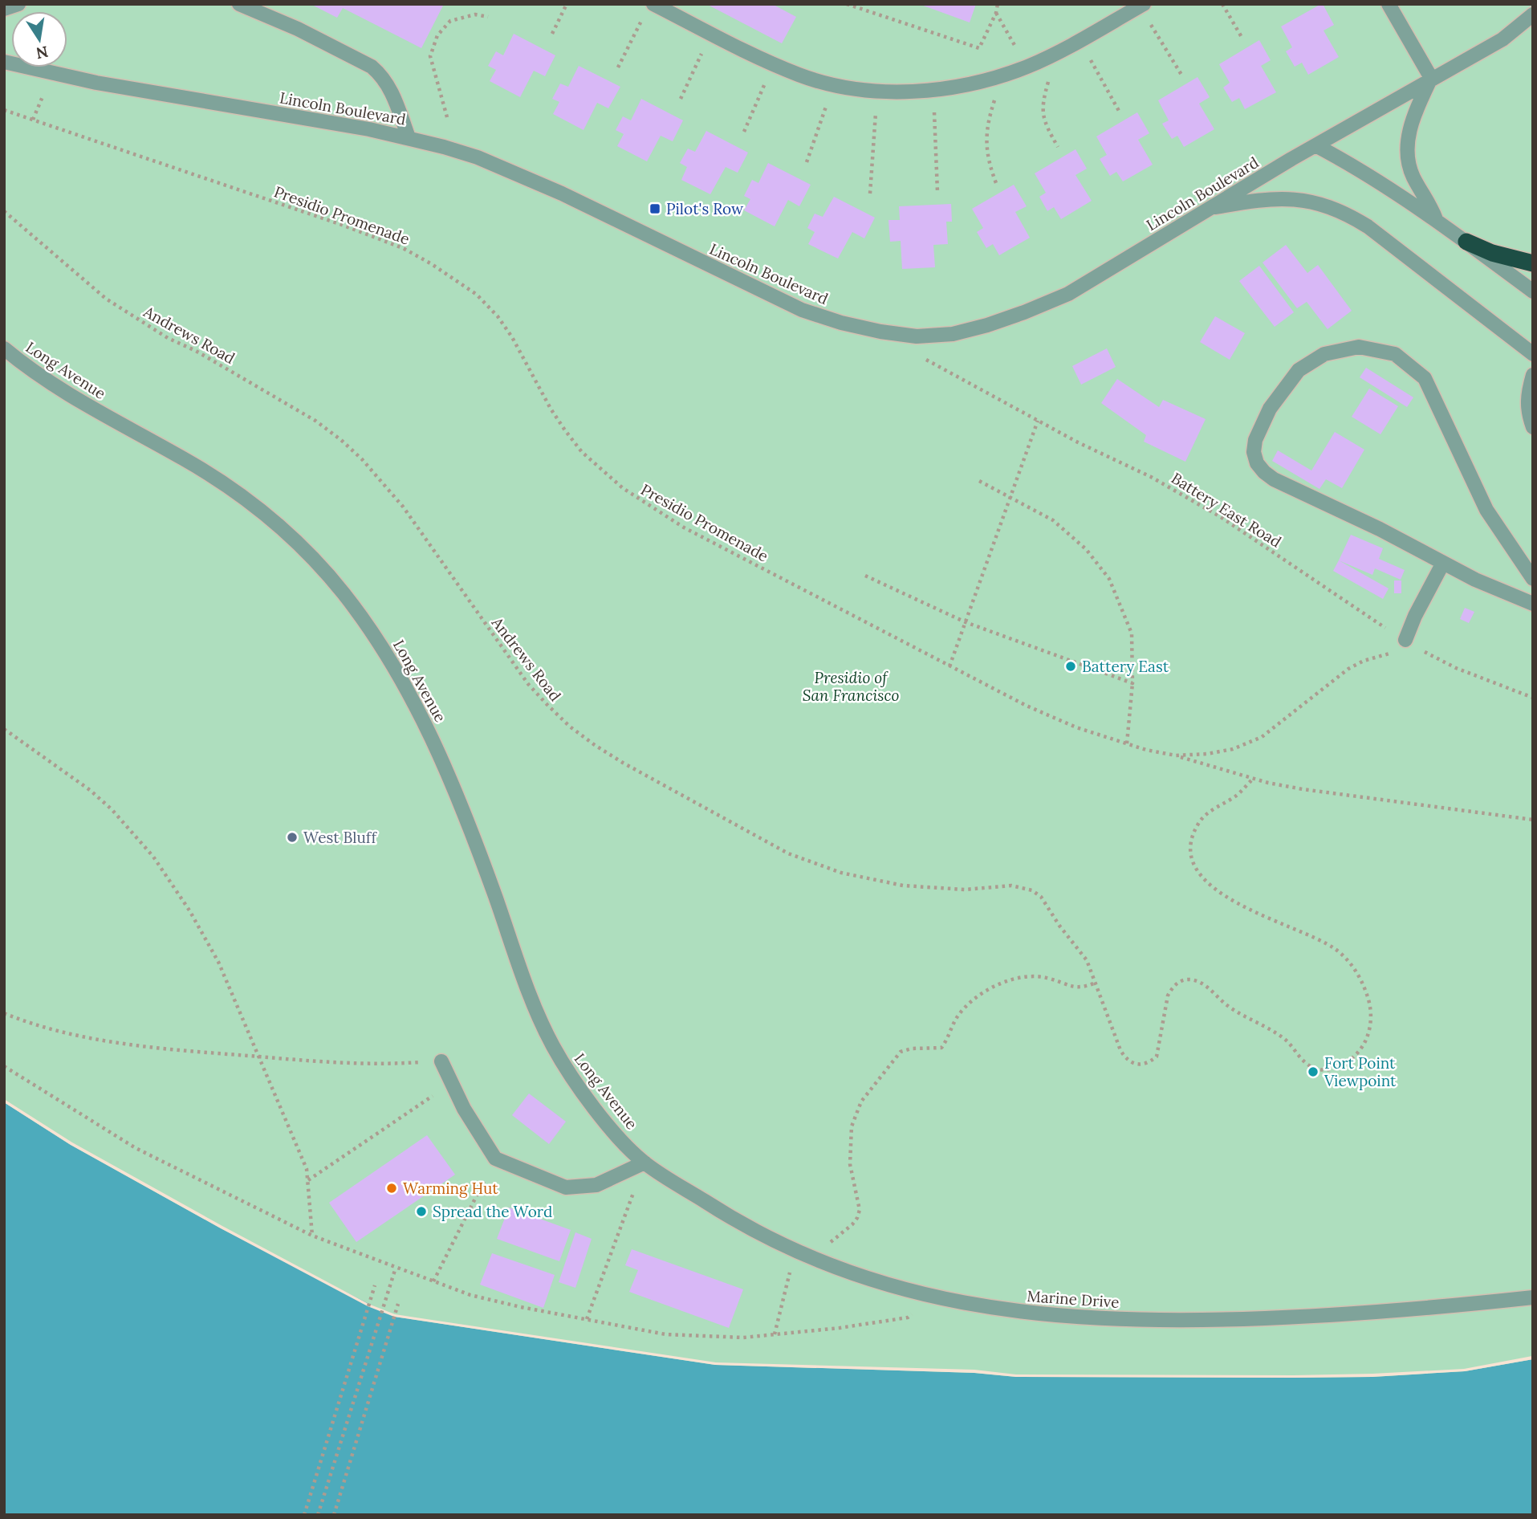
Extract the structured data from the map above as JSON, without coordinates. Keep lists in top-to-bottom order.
{
  "streets": {
    "street": ["Lincoln Boulevard", "Long Avenue", "Marine Drive"],
    "path": ["Presidio Promenade", "Andrews Road", "Battery East Road"]
  },
  "crossings": [
    ["Lincoln Boulevard", "Battery East Road"],
    ["Long Avenue", "Marine Drive"]
  ],
  "parks": ["Presidio of San Francisco"],
  "places": {
    "transit": ["Pilot's Row"],
    "other": [
      "Battery East",
      "West Bluff",
      "Fort Point Viewpoint",
      "Warming Hut",
      "Spread the Word"
    ]
  },
  "north": "bottom"
}
